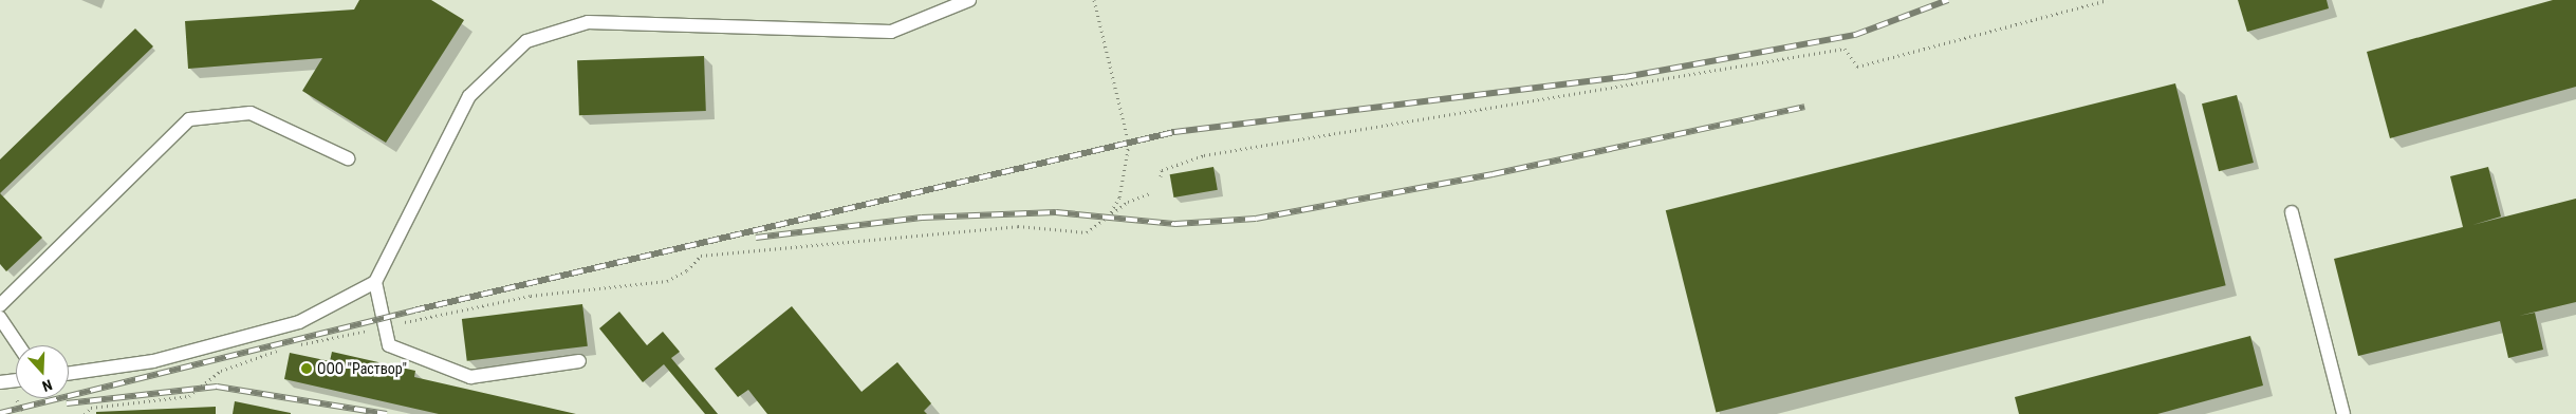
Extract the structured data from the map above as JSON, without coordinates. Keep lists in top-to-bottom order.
{
  "places": ["ООО \"Раствор\""],
  "north": "bottom"
}
